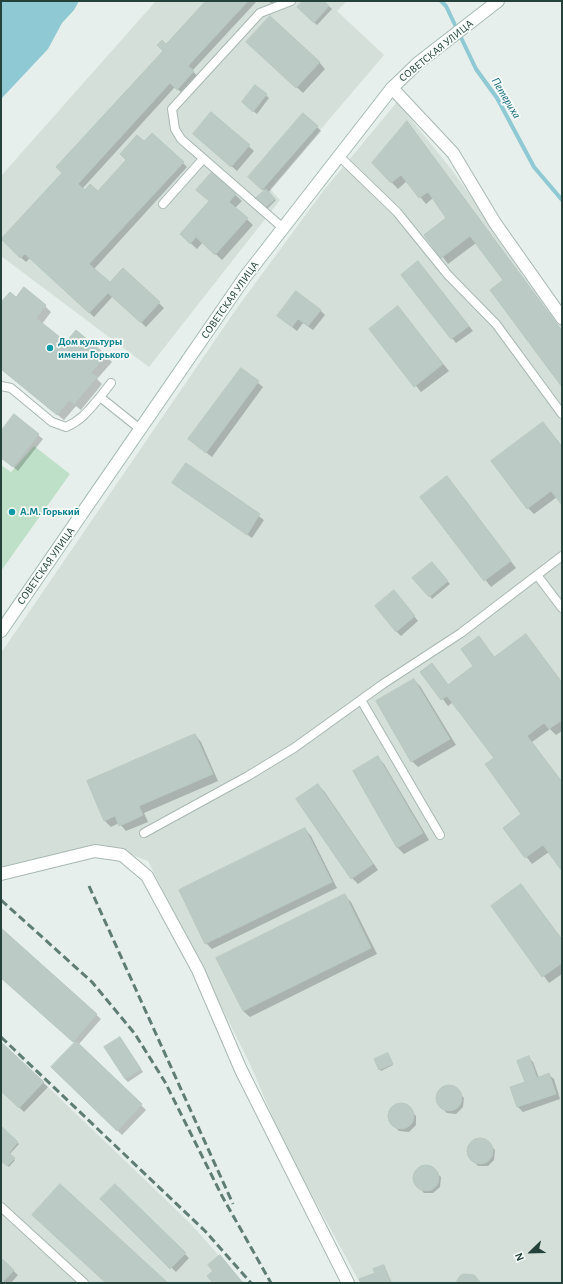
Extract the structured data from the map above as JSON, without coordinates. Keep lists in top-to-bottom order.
{
  "streets": {
    "street": ["СОВЕТСКАЯ УЛИЦА"]
  },
  "water": ["Петериха"],
  "places": ["Дом культуры имени Горького", "А.М. Горький"],
  "north": "bottom left"
}
